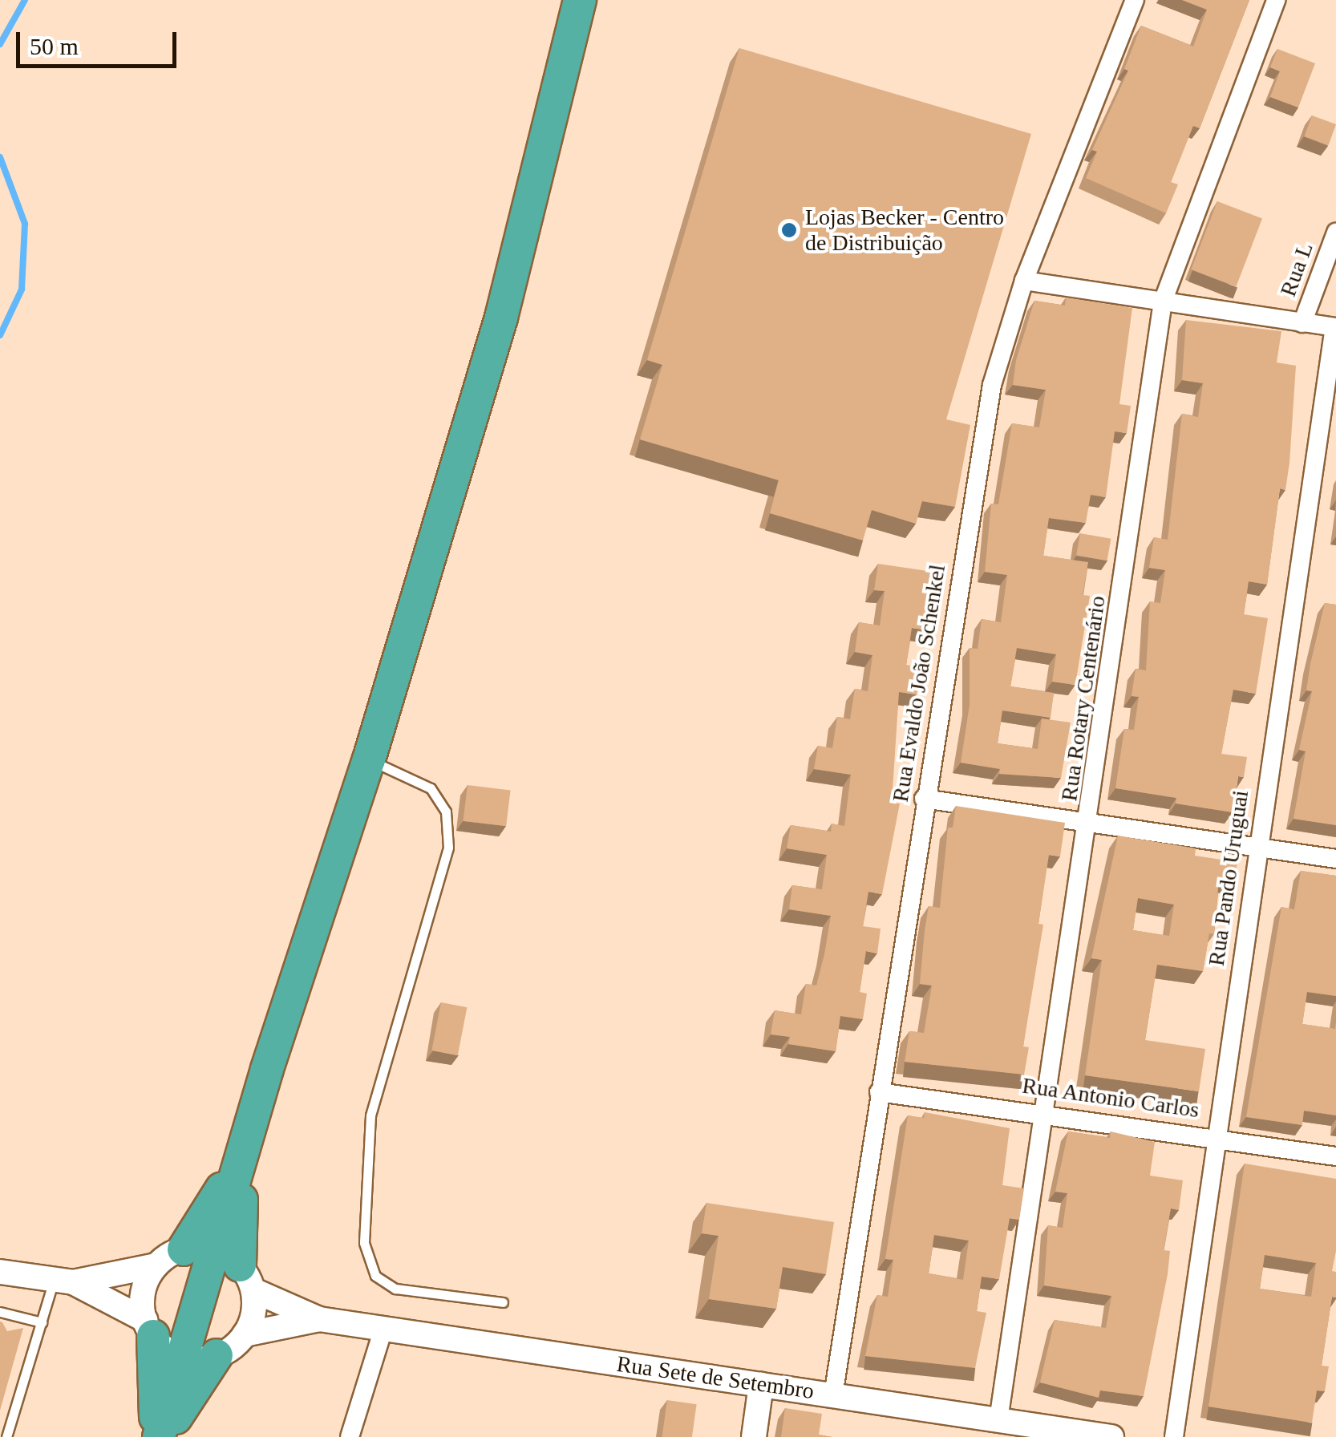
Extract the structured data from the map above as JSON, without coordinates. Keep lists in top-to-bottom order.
{
  "streets": {
    "street": [
      "Rua L",
      "Rua Evaldo João Schenkel",
      "Rua Rotary Centenário",
      "Rua Pando Uruguai",
      "Rua Antonio Carlos",
      "Rua Sete de Setembro"
    ]
  },
  "crossings": [
    ["Rua Evaldo João Schenkel", "Rua Antonio Carlos"],
    ["Rua Evaldo João Schenkel", "Rua Sete de Setembro"],
    ["Rua Rotary Centenário", "Rua Antonio Carlos"],
    ["Rua Rotary Centenário", "Rua Sete de Setembro"],
    ["Rua Pando Uruguai", "Rua Antonio Carlos"]
  ],
  "places": ["Lojas Becker - Centro de Distribuição"],
  "scale_bar": "50 m"
}
